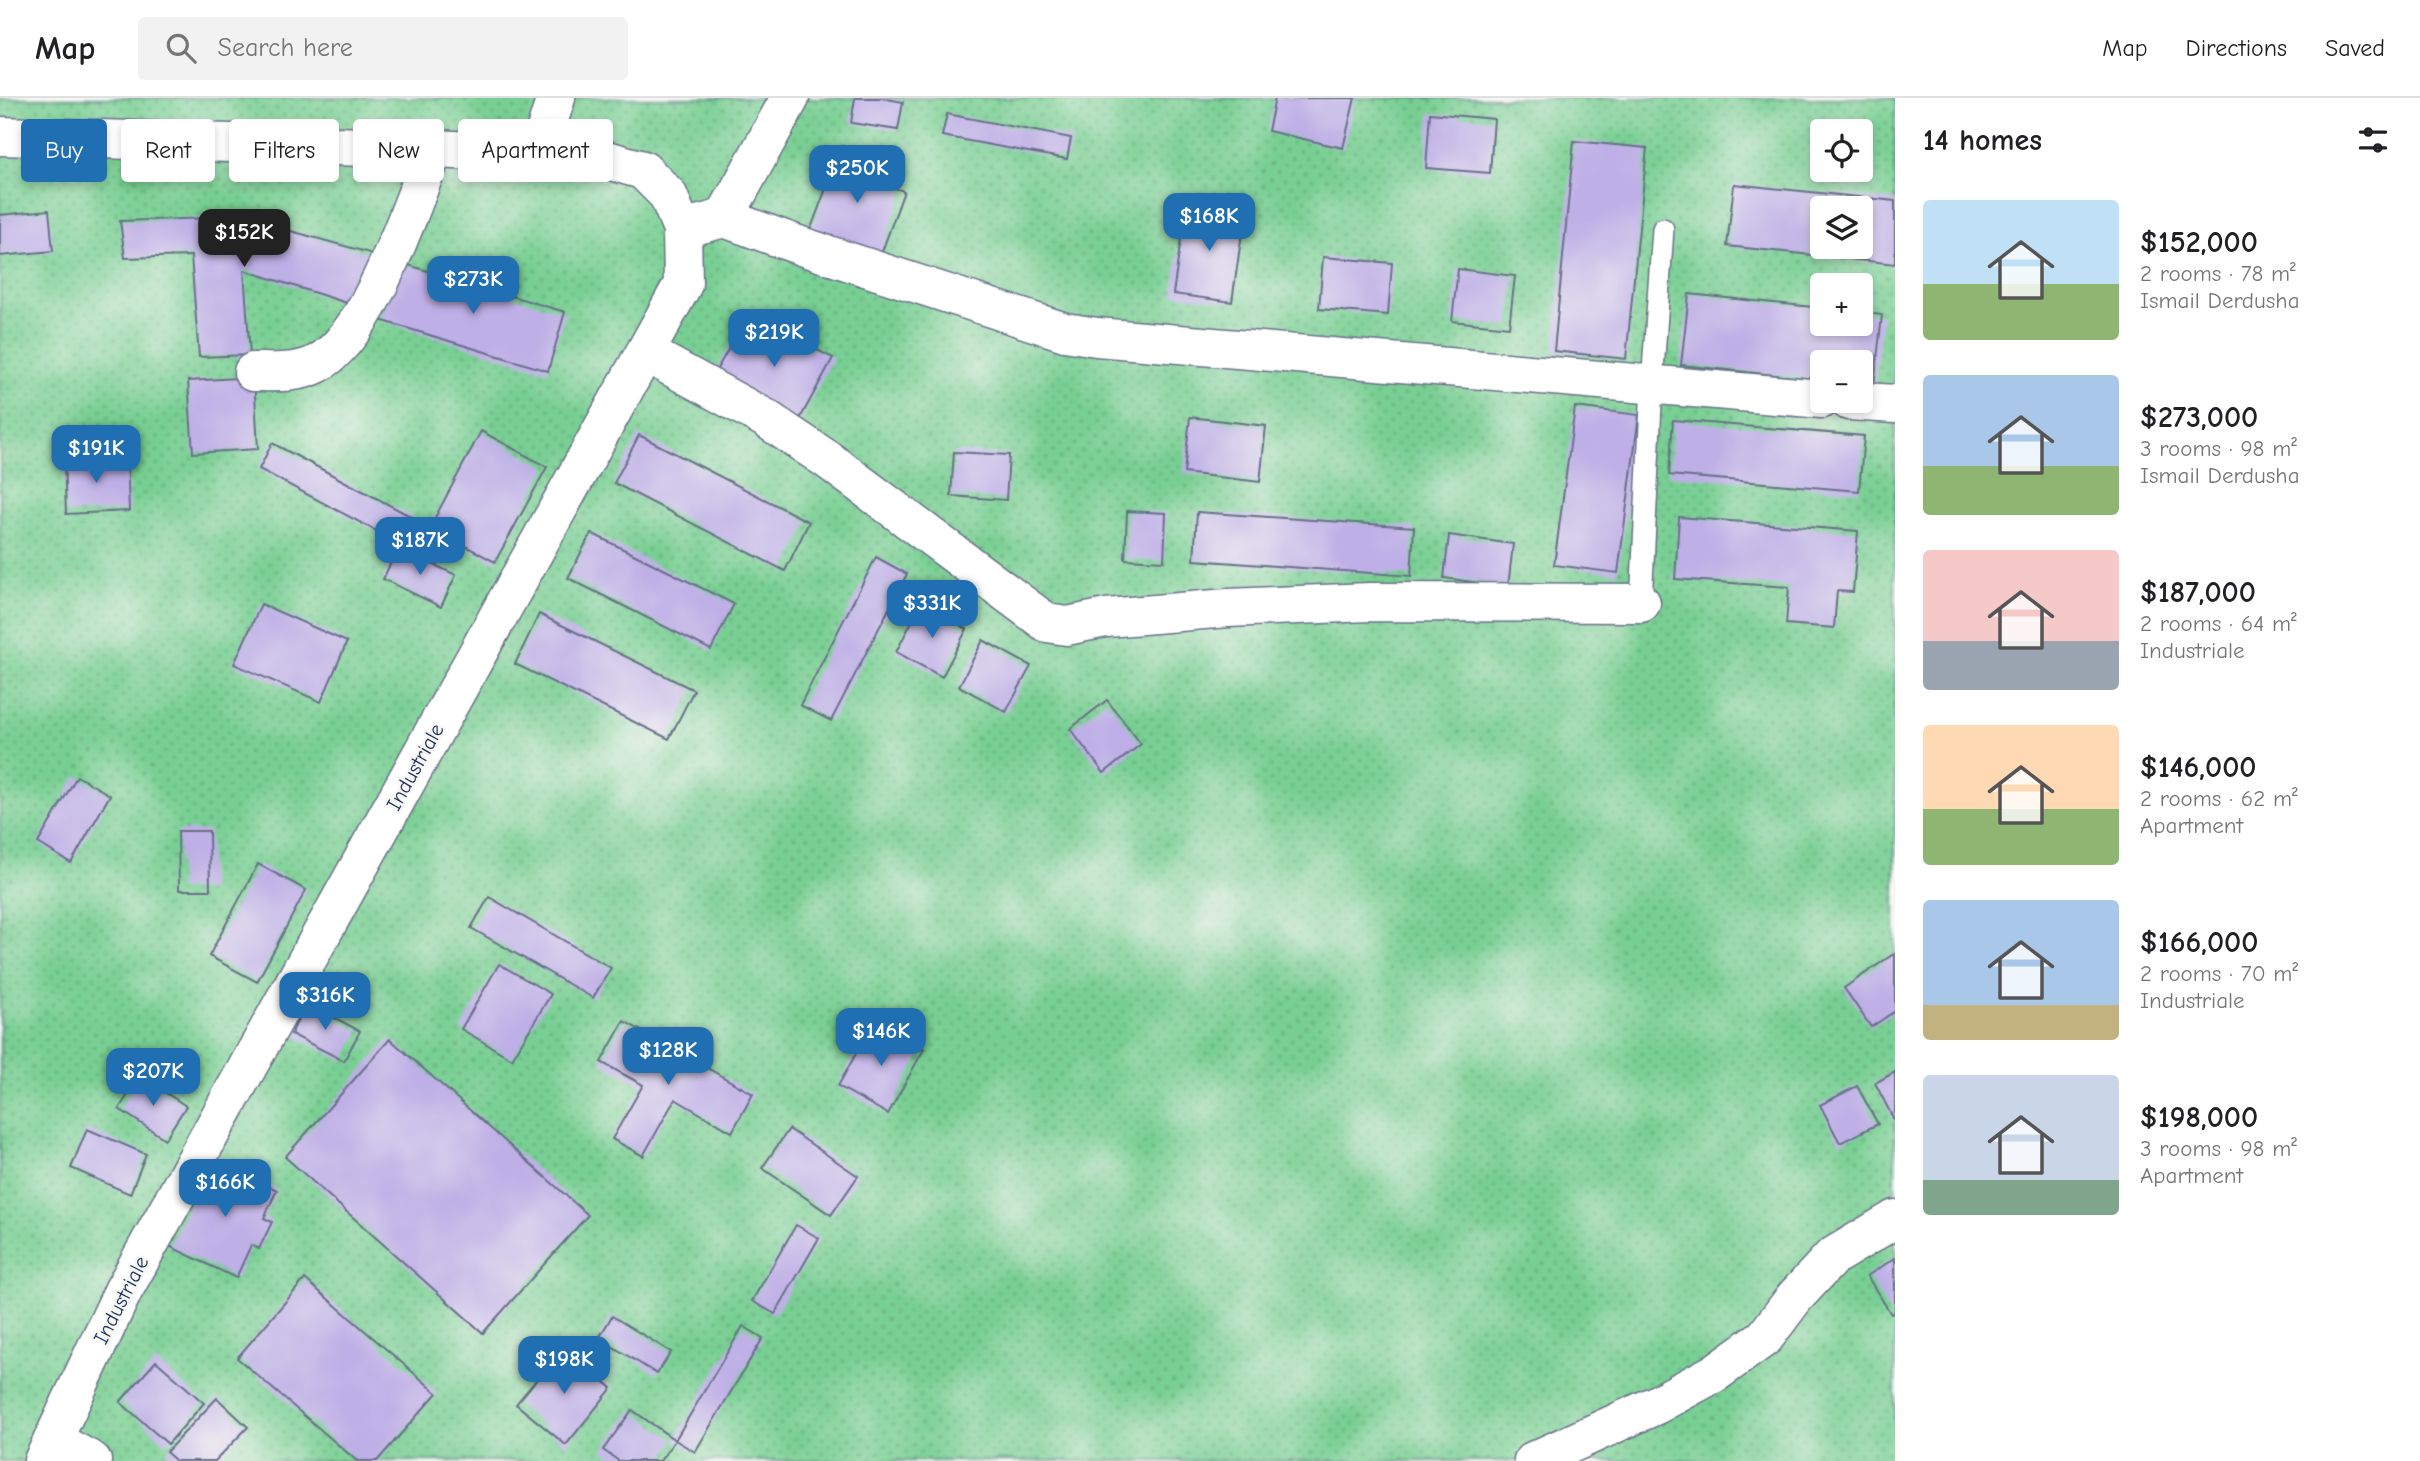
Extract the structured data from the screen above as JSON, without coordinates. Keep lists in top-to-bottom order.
{
  "streets": {
    "street": ["Industriale"]
  },
  "page": {
    "header": "Map",
    "search": "Search here",
    "nav": ["Map", "Directions", "Saved"],
    "heading": "14 homes",
    "map_buttons": ["+", "−"],
    "chip": [
      "Buy",
      "Rent",
      "Filters",
      "New",
      "Apartment"
    ],
    "price": [
      "$250K",
      "$168K",
      "$152K",
      "$273K",
      "$219K",
      "$191K",
      "$187K",
      "$331K",
      "$316K",
      "$146K",
      "$128K",
      "$207K",
      "$166K",
      "$198K"
    ],
    "list": [
      {
        "name": "$152,000",
        "note": "2 rooms · 78 m² · Ismail Derdusha"
      },
      {
        "name": "$273,000",
        "note": "3 rooms · 98 m² · Ismail Derdusha"
      },
      {
        "name": "$187,000",
        "note": "2 rooms · 64 m² · Industriale"
      },
      {
        "name": "$146,000",
        "note": "2 rooms · 62 m² · Apartment"
      },
      {
        "name": "$166,000",
        "note": "2 rooms · 70 m² · Industriale"
      },
      {
        "name": "$198,000",
        "note": "3 rooms · 98 m² · Apartment"
      }
    ]
  }
}
